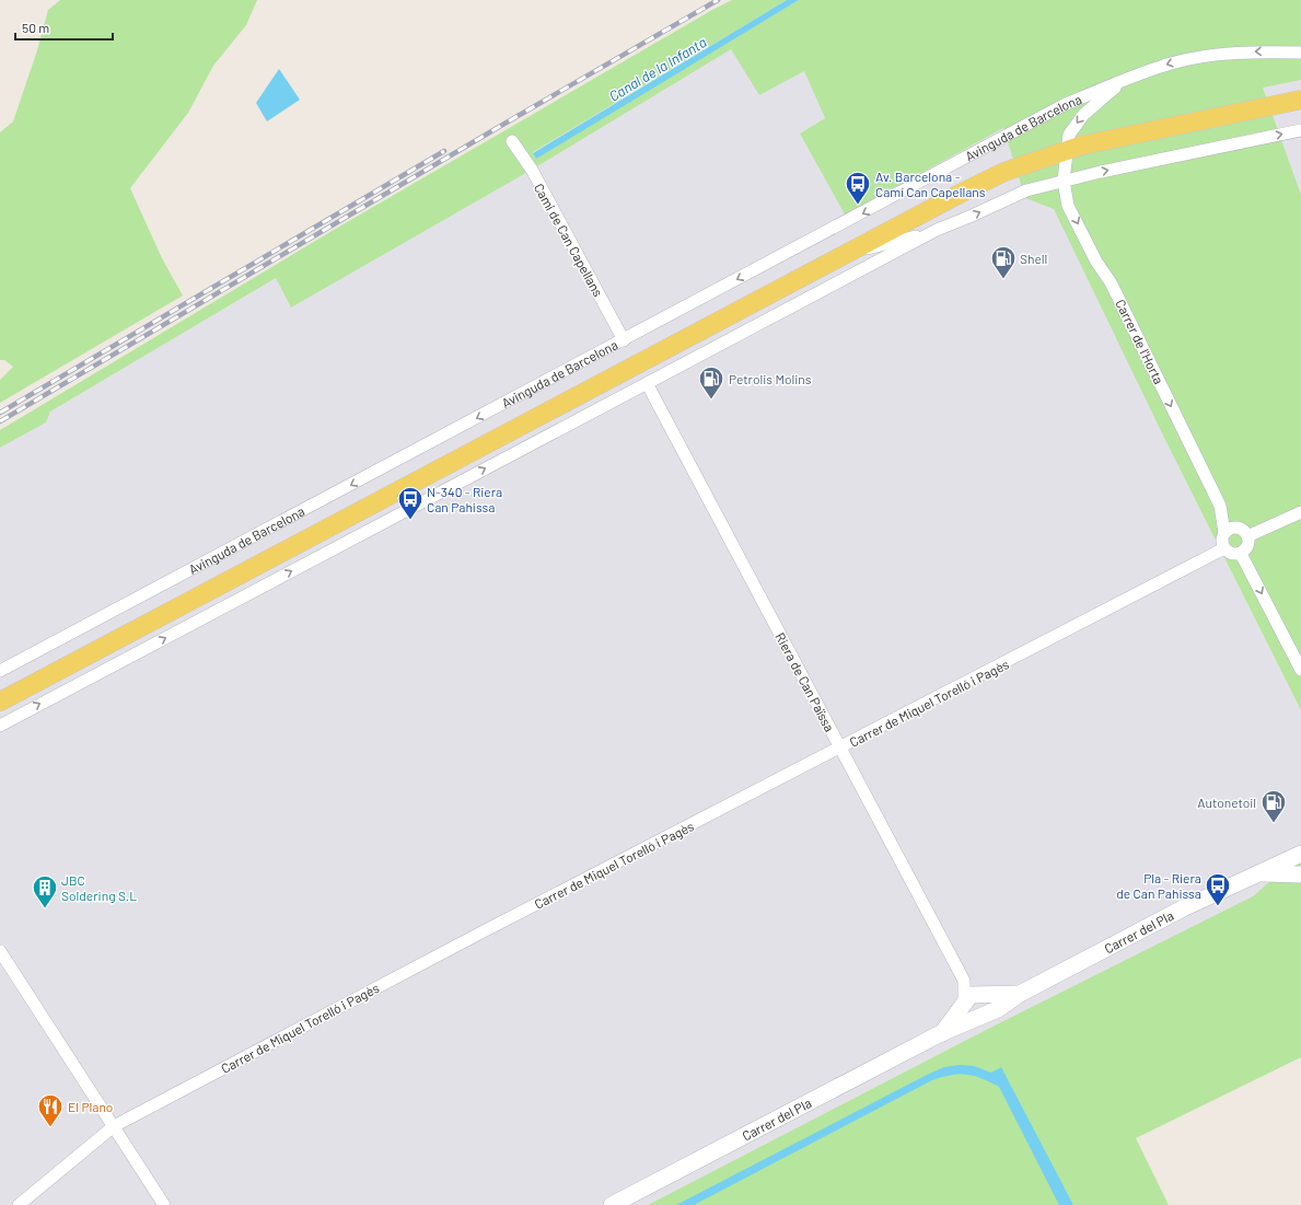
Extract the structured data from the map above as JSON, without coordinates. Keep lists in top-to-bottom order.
{
  "streets": {
    "main road": ["Avinguda de Barcelona", "Carrer del Pla"],
    "street": [
      "Camí de Can Capellans",
      "Carrer de l'Horta",
      "Riera de Can Païssa",
      "Carrer de Miquel Torelló i Pagès"
    ]
  },
  "crossings": [
    ["Avinguda de Barcelona", "Camí de Can Capellans"],
    ["Avinguda de Barcelona", "Carrer de l'Horta"],
    ["Avinguda de Barcelona", "Riera de Can Païssa"],
    ["Carrer de l'Horta", "Carrer de Miquel Torelló i Pagès"],
    ["Riera de Can Païssa", "Carrer de Miquel Torelló i Pagès"],
    ["Riera de Can Païssa", "Carrer del Pla"]
  ],
  "one_way": ["Carrer de l'Horta"],
  "water": ["Canal de la Infanta"],
  "places": {
    "bus stop": ["Av. Barcelona - Camí Can Capellans", "N-340 - Riera Can Pahissa", "Pla - Riera de Can Pahissa"],
    "fuel station": ["Shell", "Petrolis Molins", "Autonetoil"],
    "building": ["JBC Soldering S.L"],
    "restaurant": ["El Plano"]
  },
  "scale_bar": "50 m"
}
